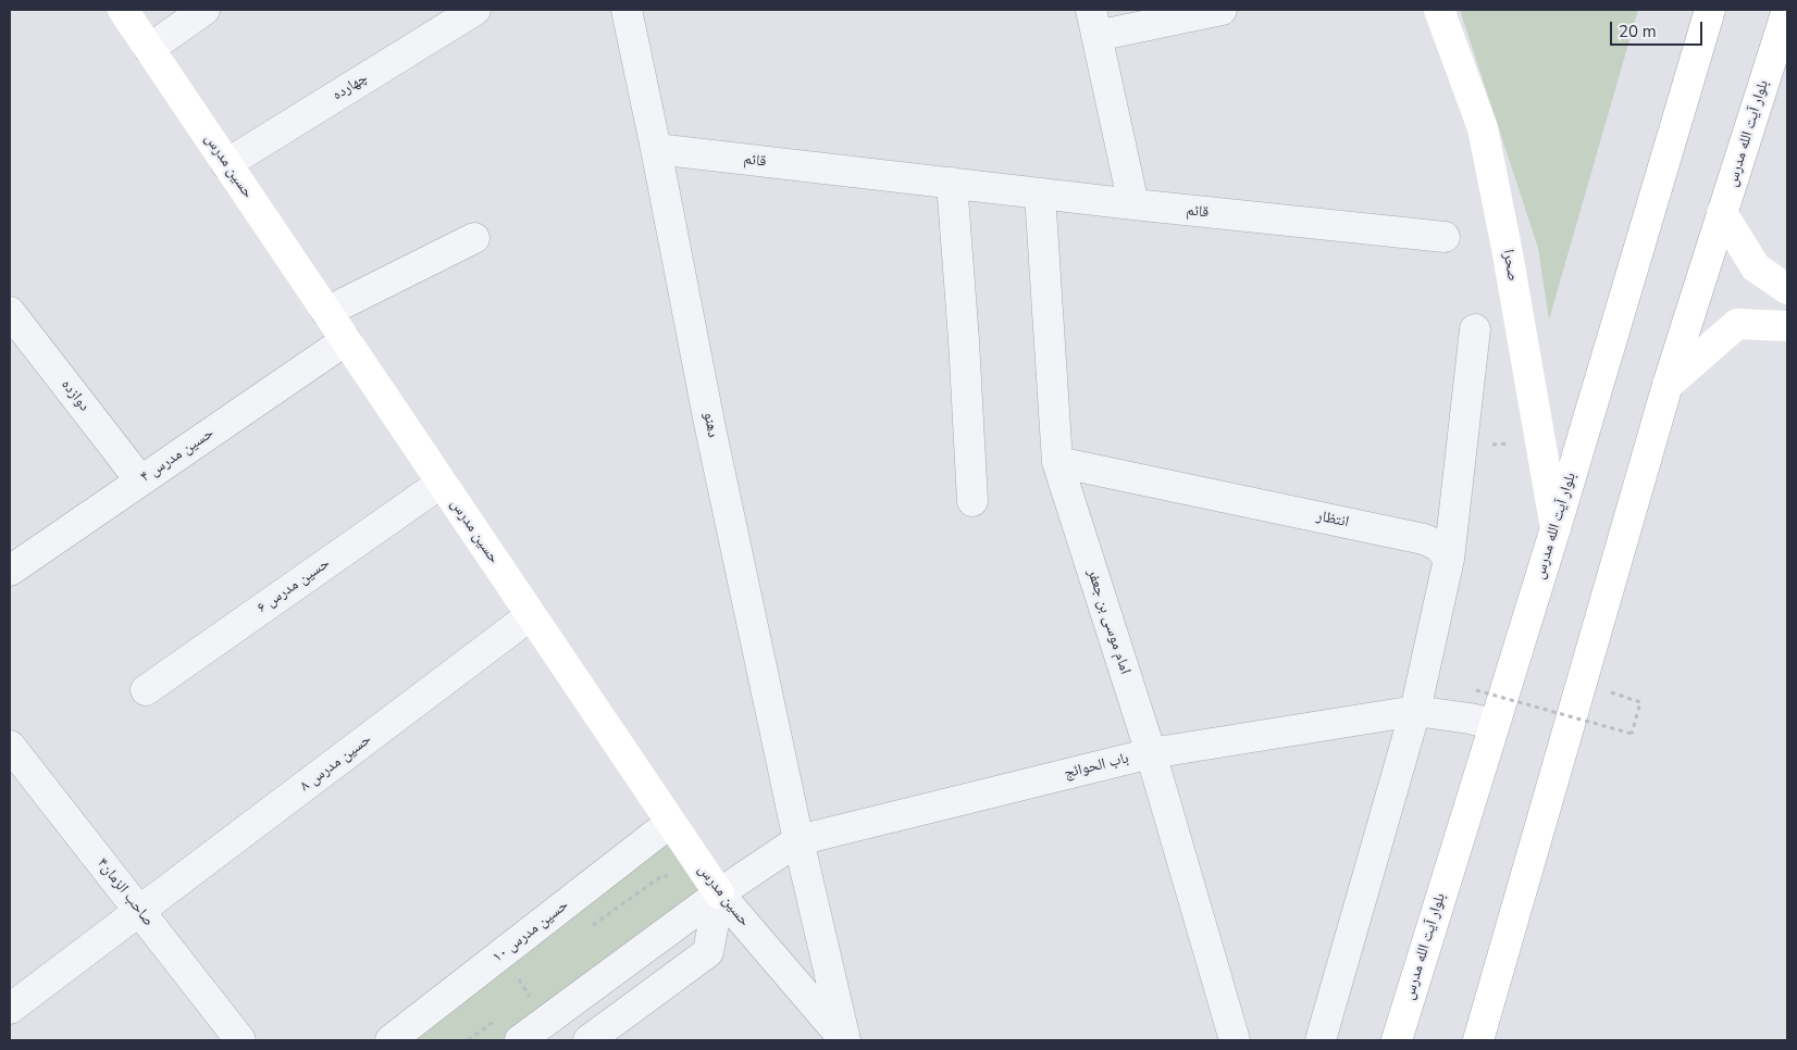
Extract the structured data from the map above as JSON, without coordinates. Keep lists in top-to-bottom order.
{
  "streets": {
    "main road": ["بلوار آیت الله مدرس", "حسین مدرس", "صحرا"],
    "street": [
      "چهارده",
      "قائم",
      "دوازده",
      "دهنو",
      "حسین مدرس ۴",
      "انتظار",
      "حسین مدرس ۶",
      "امام موسی بن جعفر",
      "حسین مدرس ۸",
      "باب الحوائج",
      "صاحب الزمان۴",
      "حسین مدرس ۱۰"
    ]
  },
  "crossings": [
    ["چهارده", "حسین مدرس"],
    ["بلوار آیت الله مدرس", "صحرا"],
    ["بلوار آیت الله مدرس", "باب الحوائج"],
    ["قائم", "دهنو"],
    ["قائم", "امام موسی بن جعفر"],
    ["حسین مدرس", "دهنو"],
    ["حسین مدرس", "حسین مدرس ۴"],
    ["حسین مدرس", "حسین مدرس ۶"],
    ["حسین مدرس", "حسین مدرس ۸"],
    ["حسین مدرس", "باب الحوائج"],
    ["حسین مدرس", "حسین مدرس ۱۰"],
    ["دوازده", "حسین مدرس ۴"],
    ["دهنو", "باب الحوائج"],
    ["انتظار", "امام موسی بن جعفر"],
    ["امام موسی بن جعفر", "باب الحوائج"],
    ["حسین مدرس ۸", "صاحب الزمان۴"]
  ],
  "scale_bar": "20 m"
}
